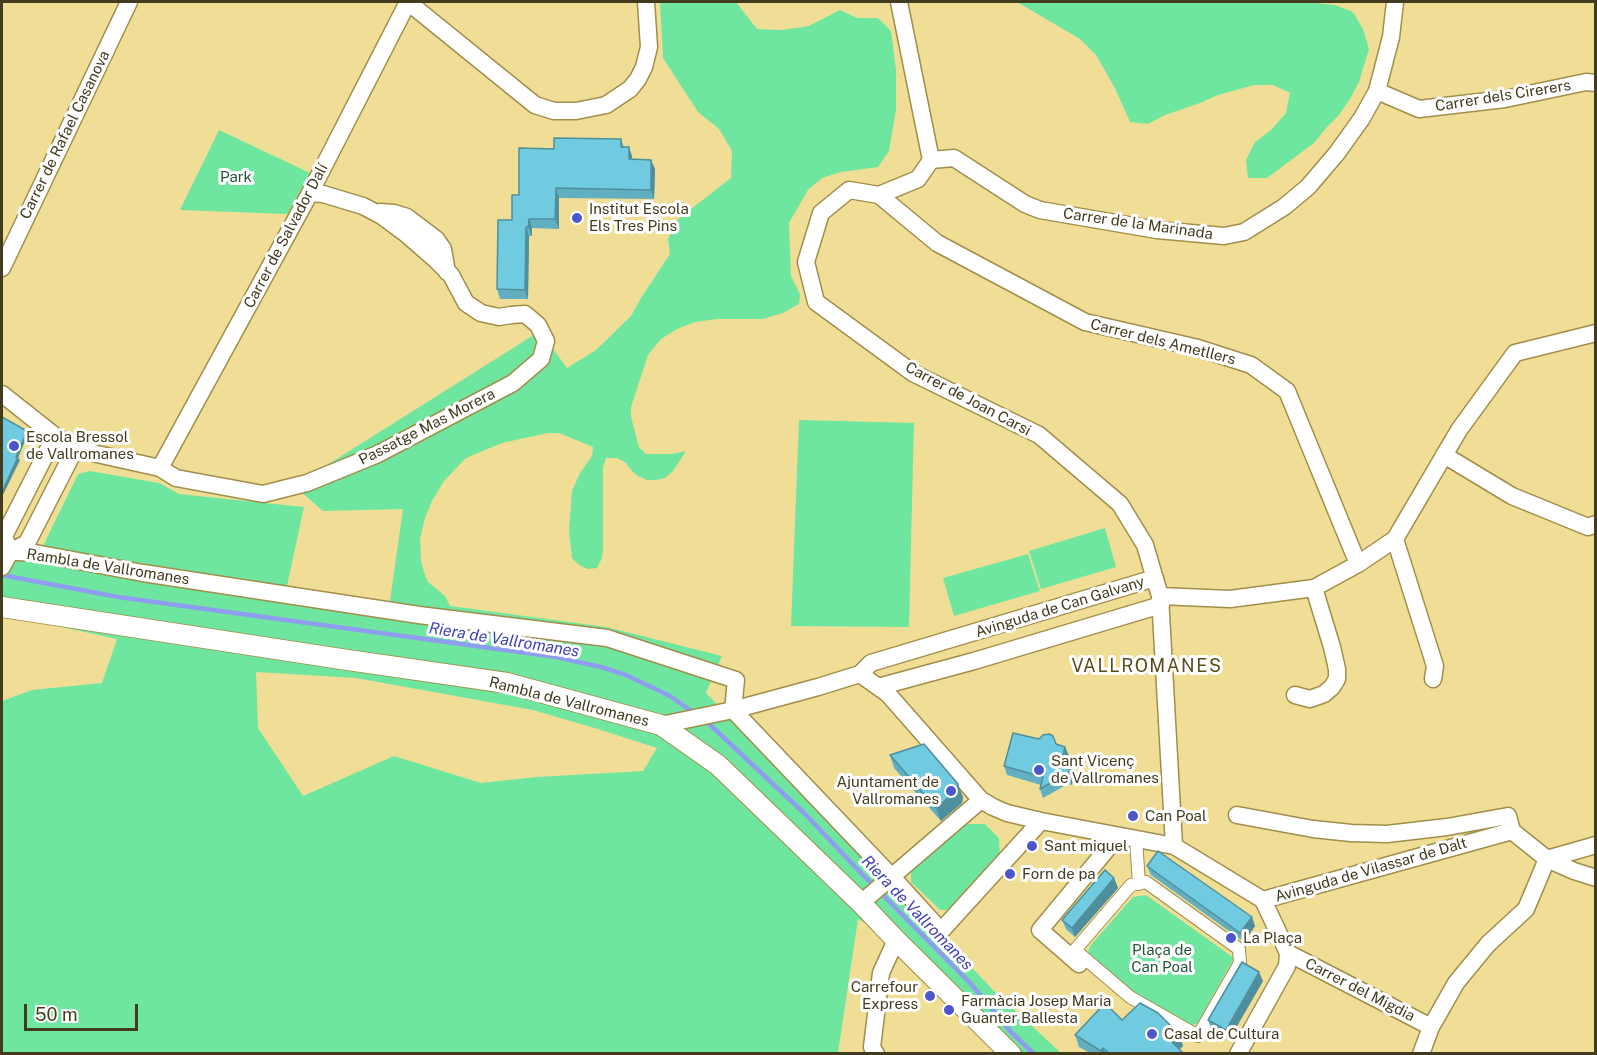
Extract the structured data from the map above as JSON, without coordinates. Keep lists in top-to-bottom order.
{
  "streets": {
    "street": [
      "Carrer dels Cirerers",
      "Carrer de Rafael Casanova",
      "Carrer de la Marinada",
      "Carrer de Salvador Dalí",
      "Carrer dels Ametllers",
      "Carrer de Joan Carsi",
      "Passatge Mas Morera",
      "Rambla de Vallromanes",
      "Avinguda de Can Galvany",
      "Avinguda de Vilassar de Dalt",
      "Carrer del Migdia"
    ]
  },
  "crossings": [
    ["Carrer dels Cirerers", "Carrer de la Marinada"],
    ["Carrer de Salvador Dalí", "Passatge Mas Morera"],
    ["Carrer dels Ametllers", "Carrer de Joan Carsi"],
    ["Carrer dels Ametllers", "Avinguda de Can Galvany"],
    ["Carrer de Joan Carsi", "Avinguda de Can Galvany"],
    ["Rambla de Vallromanes", "Avinguda de Can Galvany"]
  ],
  "districts": ["VALLROMANES"],
  "water": ["Riera de Vallromanes"],
  "parks": ["Park", "Plaça de Can Poal"],
  "places": [
    "Institut Escola Els Tres Pins",
    "Escola Bressol de Vallromanes",
    "Sant Vicenç de Vallromanes",
    "Ajuntament de Vallromanes",
    "Can Poal",
    "Sant miquel",
    "Forn de pa",
    "La Plaça",
    "Carrefour Express",
    "Farmàcia Josep Maria Guanter Ballesta",
    "Casal de Cultura"
  ],
  "scale_bar": "50 m"
}
